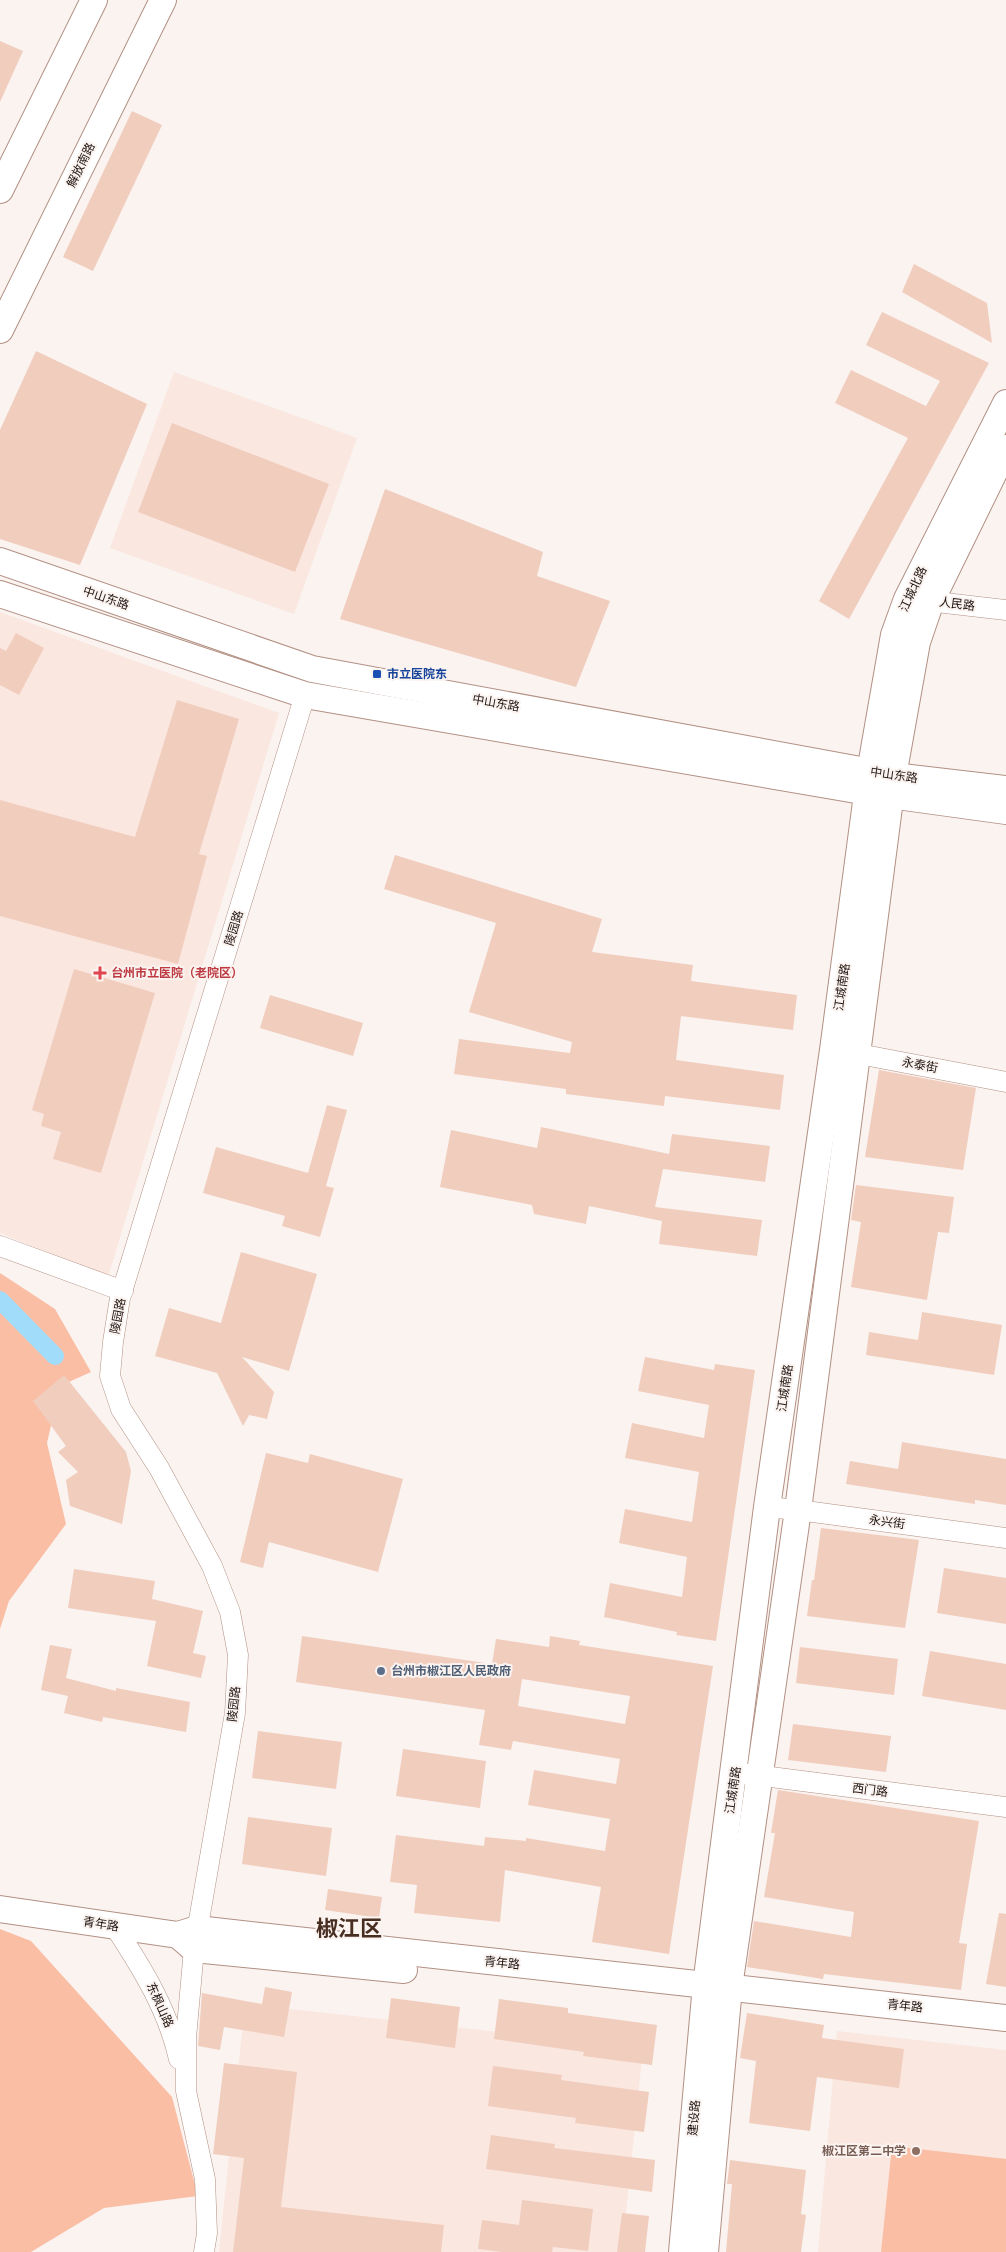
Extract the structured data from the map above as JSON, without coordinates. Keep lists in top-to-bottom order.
{
  "streets": {
    "main road": [
      "解放南路",
      "江城北路",
      "中山东路",
      "江城南路",
      "青年路",
      "建设路"
    ],
    "street": [
      "人民路",
      "陵园路",
      "永泰街",
      "永兴街",
      "西门路",
      "东枫山路"
    ]
  },
  "crossings": [
    ["江城北路", "中山东路"],
    ["江城北路", "人民路"],
    ["江城北路", "江城南路"],
    ["中山东路", "陵园路"],
    ["中山东路", "江城南路"],
    ["陵园路", "青年路"],
    ["陵园路", "东枫山路"],
    ["江城南路", "永泰街"],
    ["江城南路", "永兴街"],
    ["江城南路", "西门路"],
    ["江城南路", "青年路"],
    ["江城南路", "建设路"],
    ["青年路", "东枫山路"],
    ["青年路", "建设路"]
  ],
  "districts": ["椒江区"],
  "places": {
    "transit": ["市立医院东"],
    "health": ["台州市立医院（老院区）"],
    "other": ["台州市椒江区人民政府", "椒江区第二中学"]
  }
}
